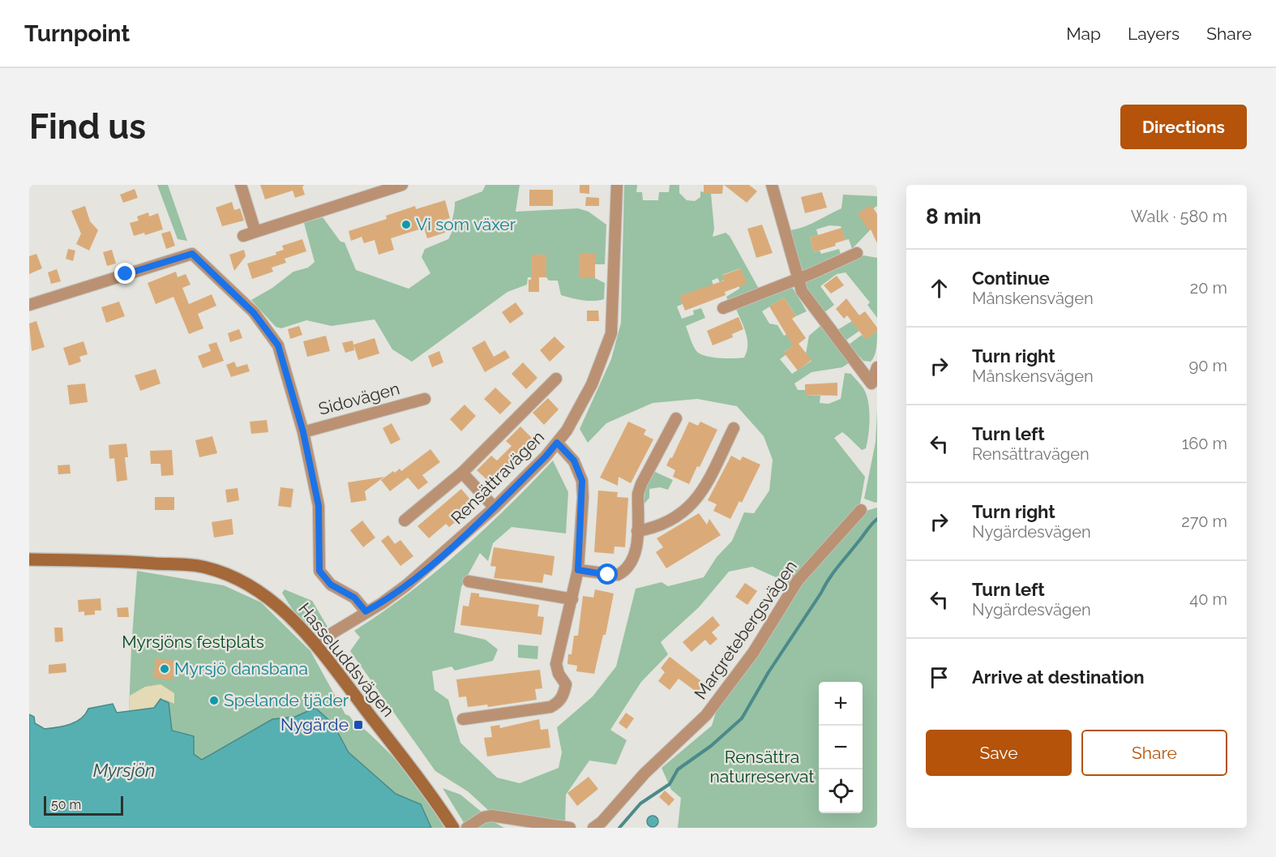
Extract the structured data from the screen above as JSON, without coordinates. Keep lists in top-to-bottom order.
{
  "streets": {
    "street": [
      "Sidovägen",
      "Rensättravägen",
      "Margretebergsvägen",
      "Hasseluddsvägen"
    ]
  },
  "crossings": [
    ["Rensättravägen", "Hasseluddsvägen"]
  ],
  "water": ["Myrsjön"],
  "parks": ["Myrsjöns festplats", "Rensättra naturreservat"],
  "places": {
    "other": ["Vi som växer", "Myrsjö dansbana", "Spelande tjäder"],
    "transit": ["Nygärde"]
  },
  "scale_bar": "50 m",
  "page": {
    "header": "Turnpoint",
    "nav": ["Map", "Layers", "Share"],
    "buttons": [
      "Directions",
      ["Save", "Share"]
    ],
    "title": "Find us",
    "heading": ["8 min", "Walk · 580 m"],
    "list": [
      ["Continue", "Månskensvägen", "20 m"],
      ["Turn right", "Månskensvägen", "90 m"],
      ["Turn left", "Rensättravägen", "160 m"],
      ["Turn right", "Nygärdesvägen", "270 m"],
      ["Turn left", "Nygärdesvägen", "40 m"],
      "Arrive at destination"
    ],
    "map_buttons": ["+", "−"],
    "scale": "50 m"
  }
}
